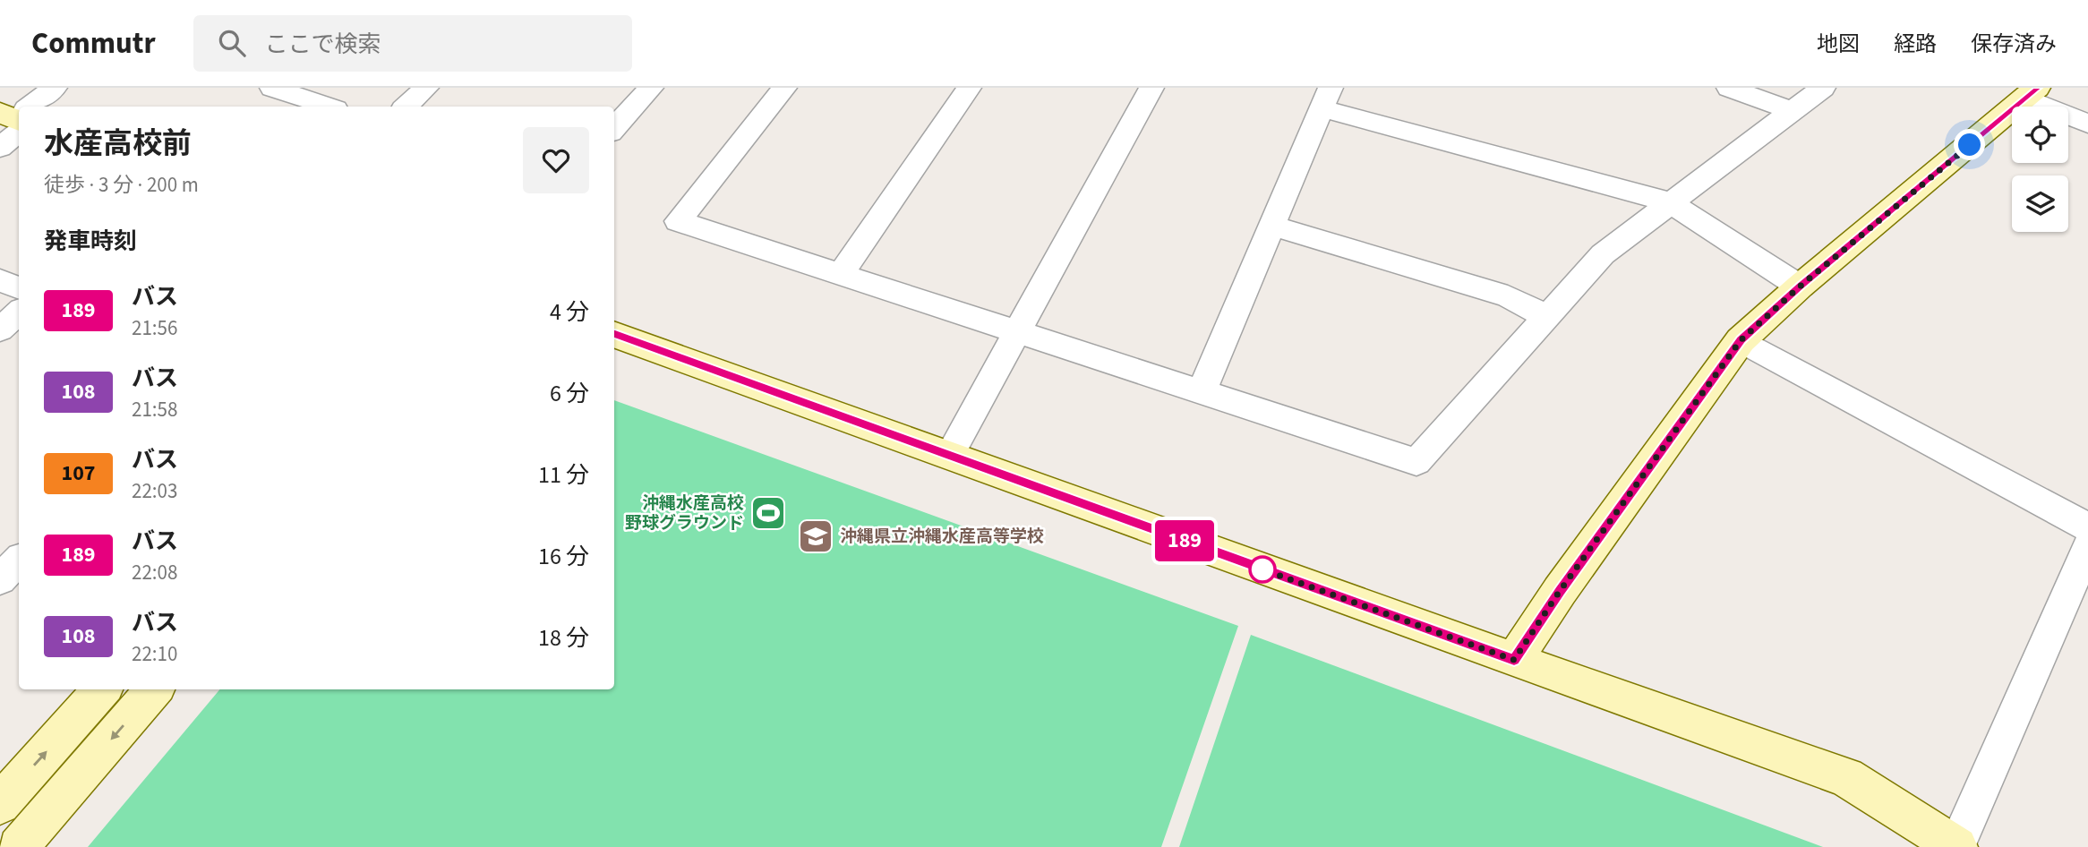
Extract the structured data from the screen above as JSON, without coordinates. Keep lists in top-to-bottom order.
{
  "places": {
    "sports": ["沖縄水産高校 野球グラウンド"],
    "school or university": ["沖縄県立沖縄水産高等学校"]
  },
  "lines": ["bus line 189"],
  "page": {
    "header": "Commutr",
    "search": "ここで検索",
    "nav": ["地図", "経路", "保存済み"],
    "on_map": "189",
    "heading": [
      ["水産高校前", "徒歩 · 3 分 · 200 m"],
      "発車時刻"
    ],
    "list": [
      {
        "mark": "189",
        "name": "バス",
        "note": "21:56",
        "value": "4 分"
      },
      {
        "mark": "108",
        "name": "バス",
        "note": "21:58",
        "value": "6 分"
      },
      {
        "mark": "107",
        "name": "バス",
        "note": "22:03",
        "value": "11 分"
      },
      {
        "mark": "189",
        "name": "バス",
        "note": "22:08",
        "value": "16 分"
      },
      {
        "mark": "108",
        "name": "バス",
        "note": "22:10",
        "value": "18 分"
      }
    ]
  }
}
